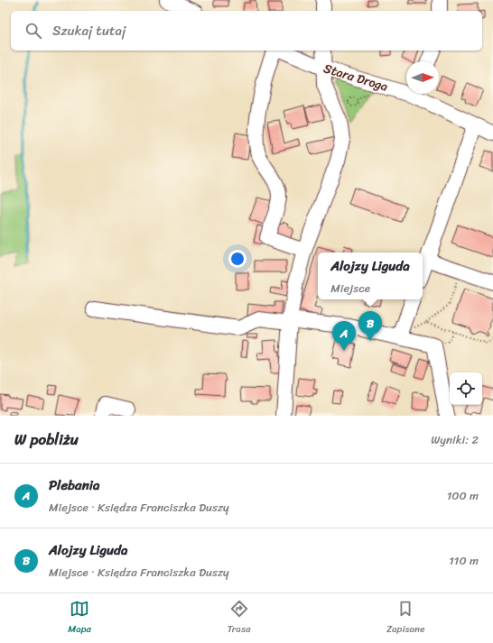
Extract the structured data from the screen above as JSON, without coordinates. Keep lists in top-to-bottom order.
{
  "streets": {
    "street": ["Stara Droga"]
  },
  "north": "right",
  "page": {
    "search": "Szukaj tutaj",
    "popup": ["Alojzy Liguda", "Miejsce"],
    "pins": ["B", "A"],
    "heading": ["W pobliżu", "Wyniki: 2"],
    "list": [
      {
        "mark": "A",
        "name": "Plebania",
        "note": "Miejsce · Księdza Franciszka Duszy",
        "value": "100 m"
      },
      {
        "mark": "B",
        "name": "Alojzy Liguda",
        "note": "Miejsce · Księdza Franciszka Duszy",
        "value": "110 m"
      }
    ],
    "nav": ["Mapa", "Trasa", "Zapisane"]
  }
}
